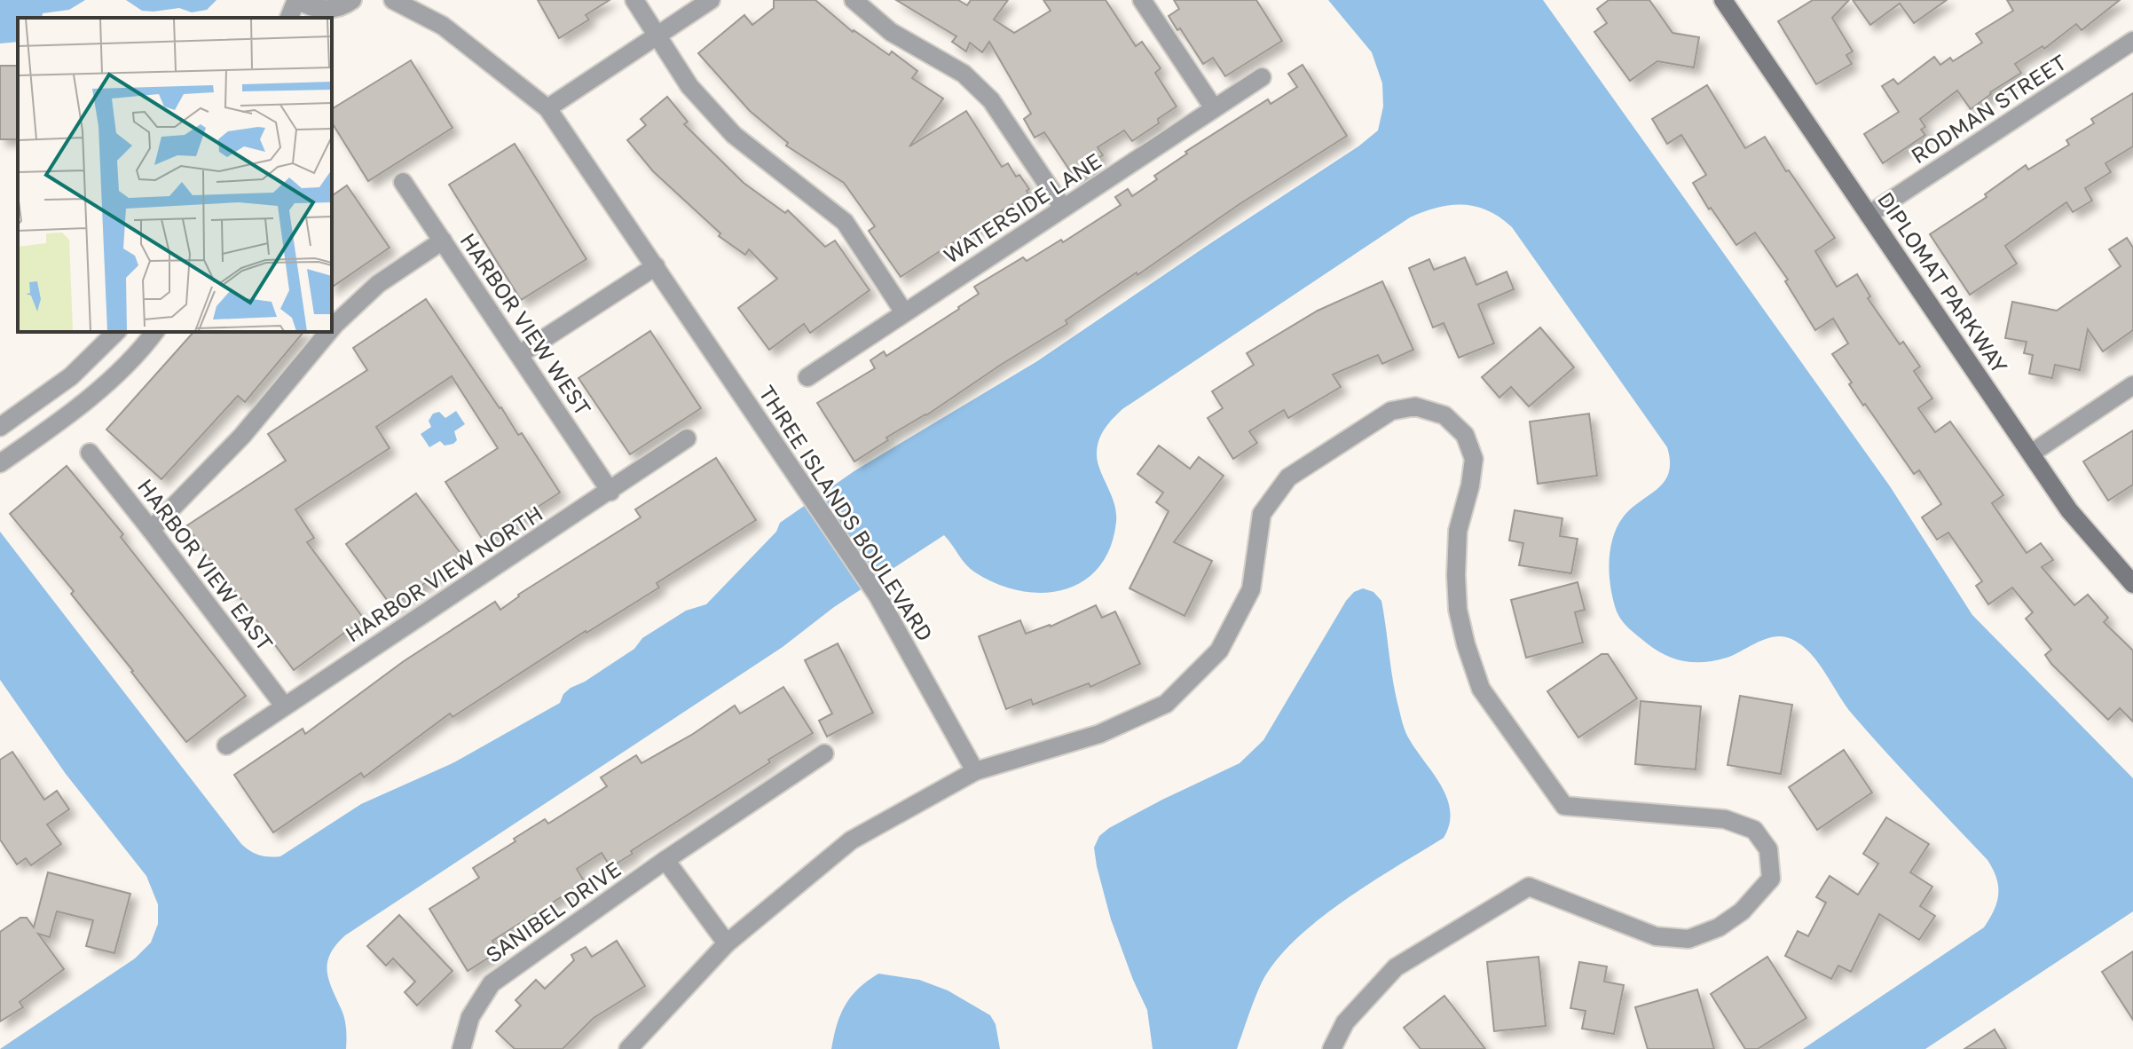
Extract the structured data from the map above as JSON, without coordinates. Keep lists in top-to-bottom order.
{
  "streets": {
    "street": [
      "RODMAN STREET",
      "WATERSIDE LANE",
      "DIPLOMAT PARKWAY",
      "HARBOR VIEW WEST",
      "THREE ISLANDS BOULEVARD",
      "HARBOR VIEW EAST",
      "HARBOR VIEW NORTH",
      "SANIBEL DRIVE"
    ]
  },
  "crossings": [
    ["RODMAN STREET", "DIPLOMAT PARKWAY"],
    ["HARBOR VIEW WEST", "HARBOR VIEW NORTH"],
    ["HARBOR VIEW EAST", "HARBOR VIEW NORTH"]
  ]
}
